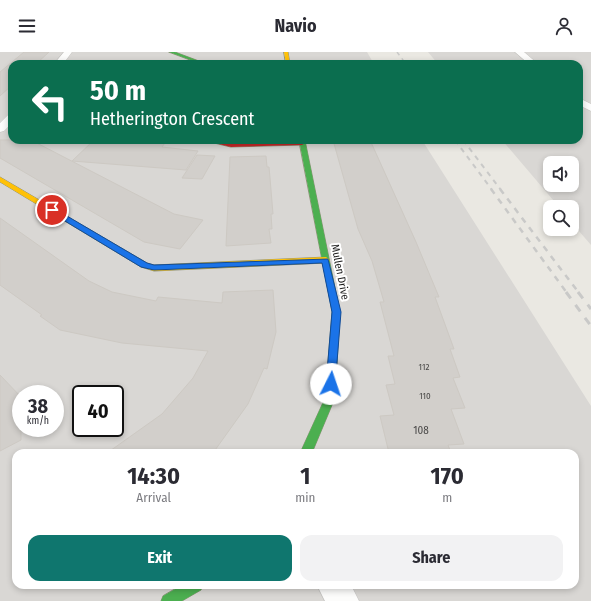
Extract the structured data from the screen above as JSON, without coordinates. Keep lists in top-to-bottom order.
{
  "streets": {
    "street": ["Mullen Drive"]
  },
  "house_numbers": ["112", "110", "108"],
  "page": {
    "header": "Navio",
    "turn": ["50 m", "Hetherington Crescent"],
    "speed": "38 km/h",
    "limit": "40",
    "eta": [
      "14:30",
      "Arrival",
      "1",
      "min",
      "170",
      "m"
    ],
    "buttons": ["Exit", "Share"]
  }
}
